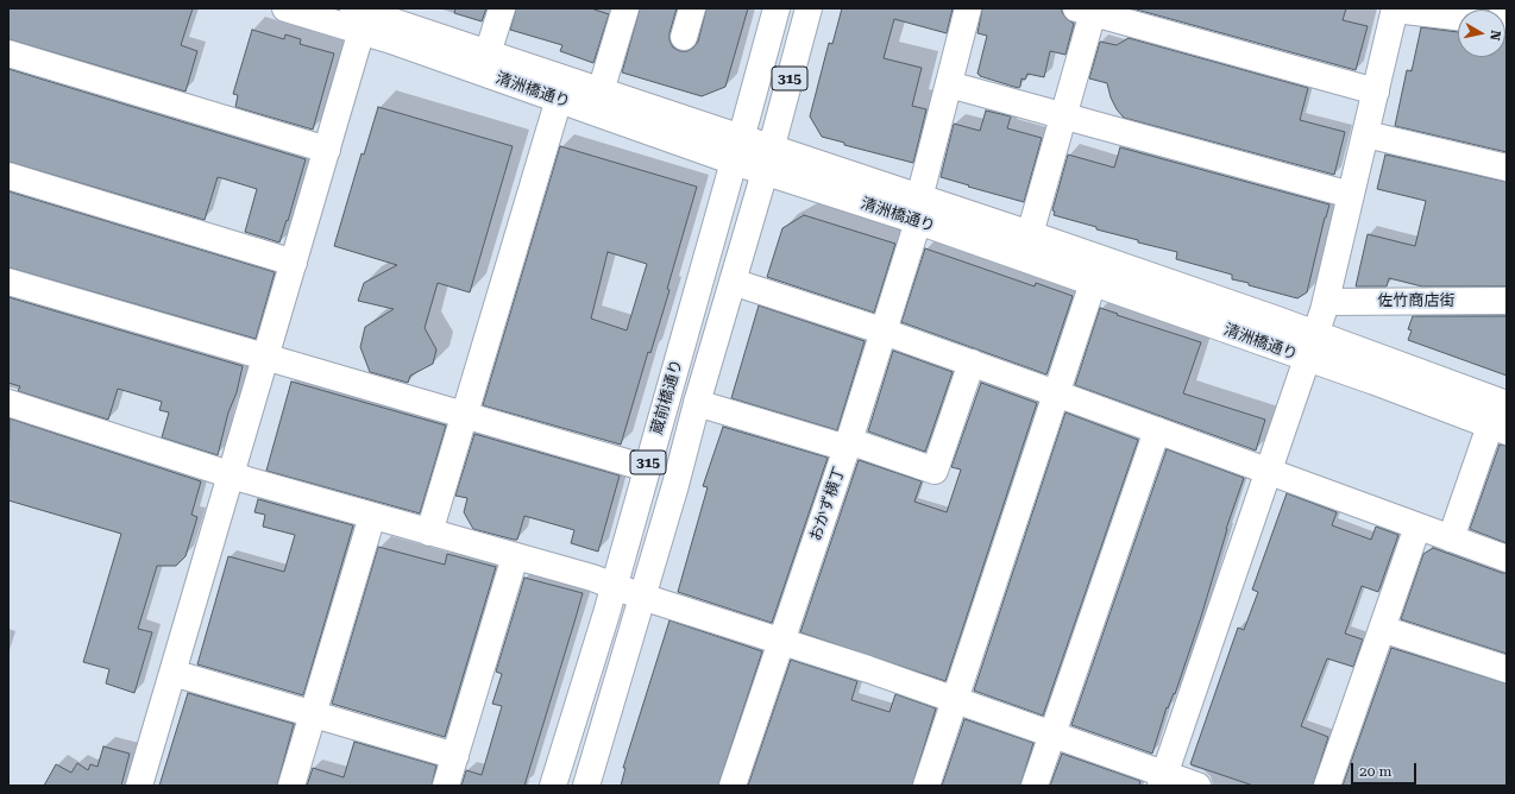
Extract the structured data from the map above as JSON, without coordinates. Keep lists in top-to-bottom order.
{
  "streets": {
    "street": [
      "315",
      "清洲橋通り",
      "佐竹商店街",
      "蔵前橋通り",
      "おかず横丁"
    ]
  },
  "crossings": [
    ["清洲橋通り", "蔵前橋通り"],
    ["清洲橋通り", "おかず横丁"]
  ],
  "scale_bar": "20 m",
  "north": "right"
}
